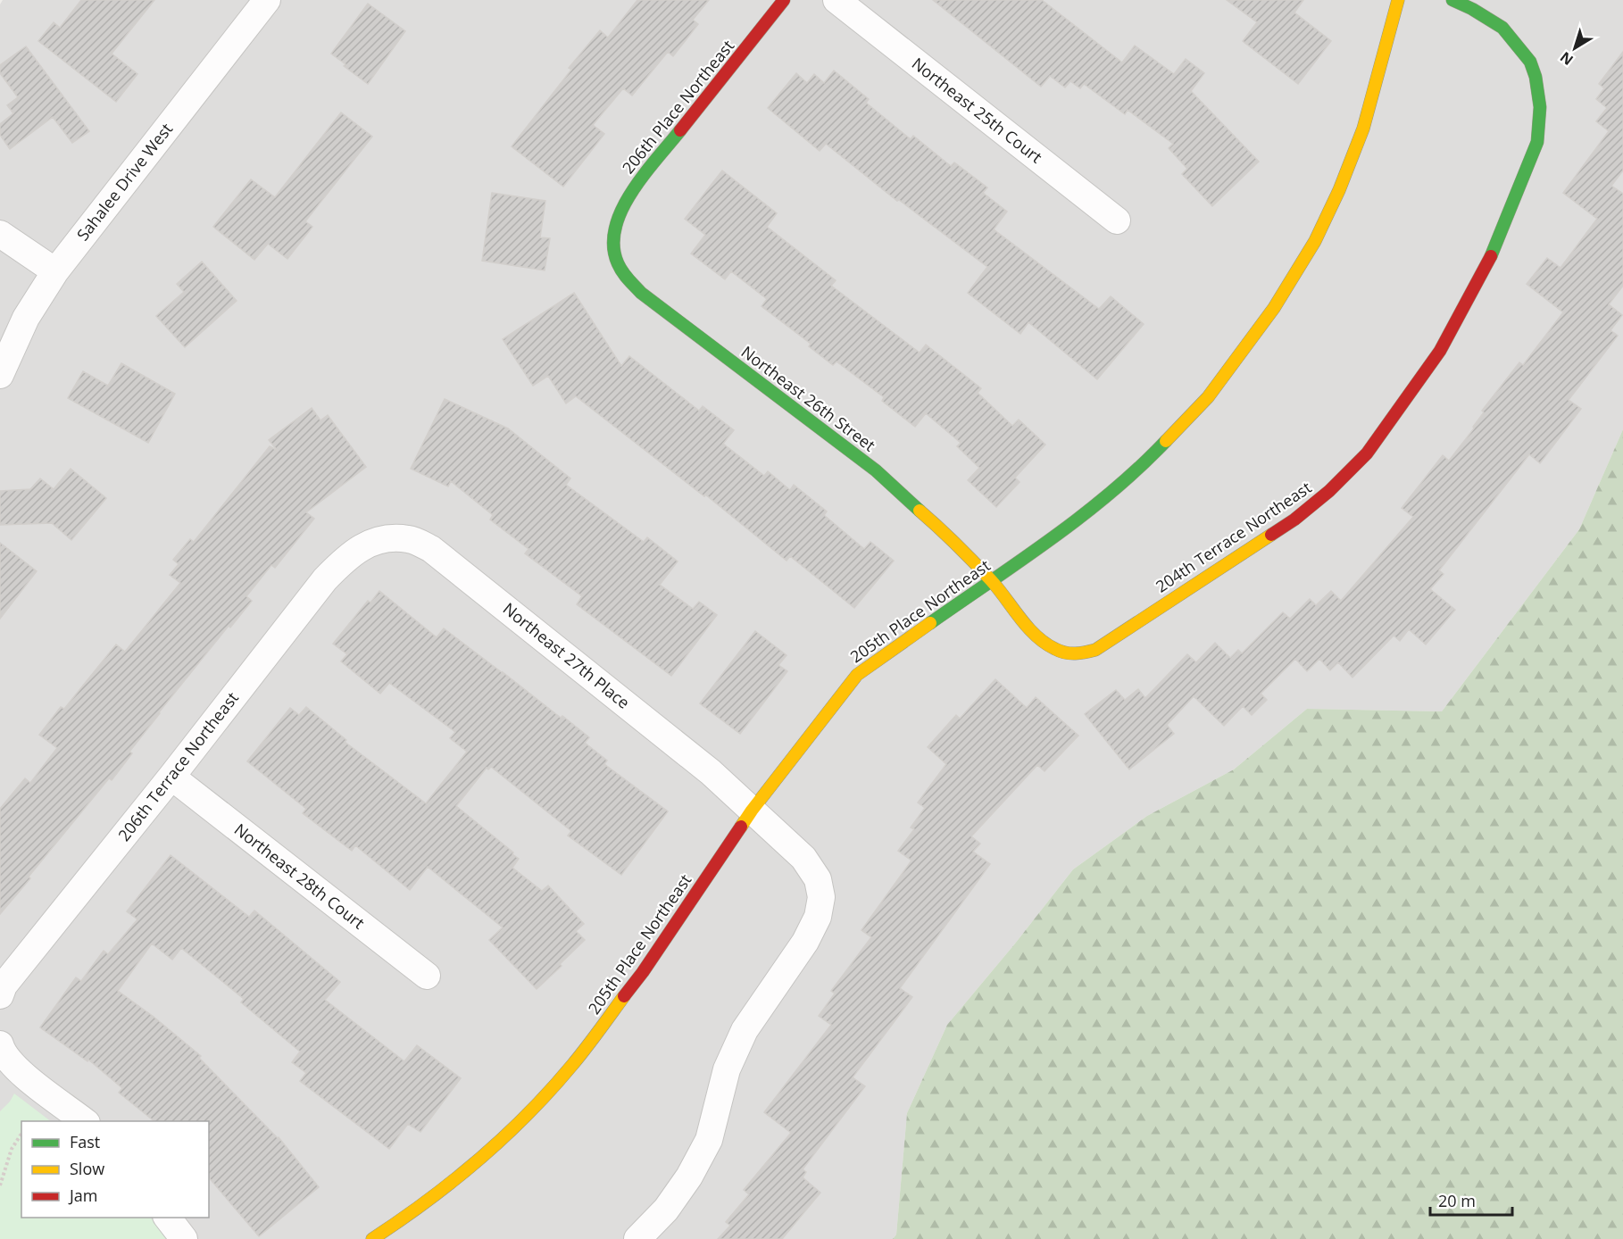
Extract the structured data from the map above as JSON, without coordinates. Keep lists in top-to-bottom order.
{
  "streets": {
    "street": [
      "206th Place Northeast",
      "Northeast 25th Court",
      "Sahalee Drive West",
      "Northeast 26th Street",
      "204th Terrace Northeast",
      "205th Place Northeast",
      "Northeast 27th Place",
      "206th Terrace Northeast",
      "Northeast 28th Court"
    ]
  },
  "crossings": [
    ["206th Place Northeast", "Northeast 26th Street"],
    ["Northeast 26th Street", "204th Terrace Northeast"],
    ["Northeast 26th Street", "205th Place Northeast"],
    ["204th Terrace Northeast", "205th Place Northeast"],
    ["205th Place Northeast", "Northeast 27th Place"],
    ["Northeast 27th Place", "206th Terrace Northeast"],
    ["206th Terrace Northeast", "Northeast 28th Court"]
  ],
  "legend": ["Fast", "Slow", "Jam"],
  "scale_bar": "20 m",
  "north": "bottom left"
}
